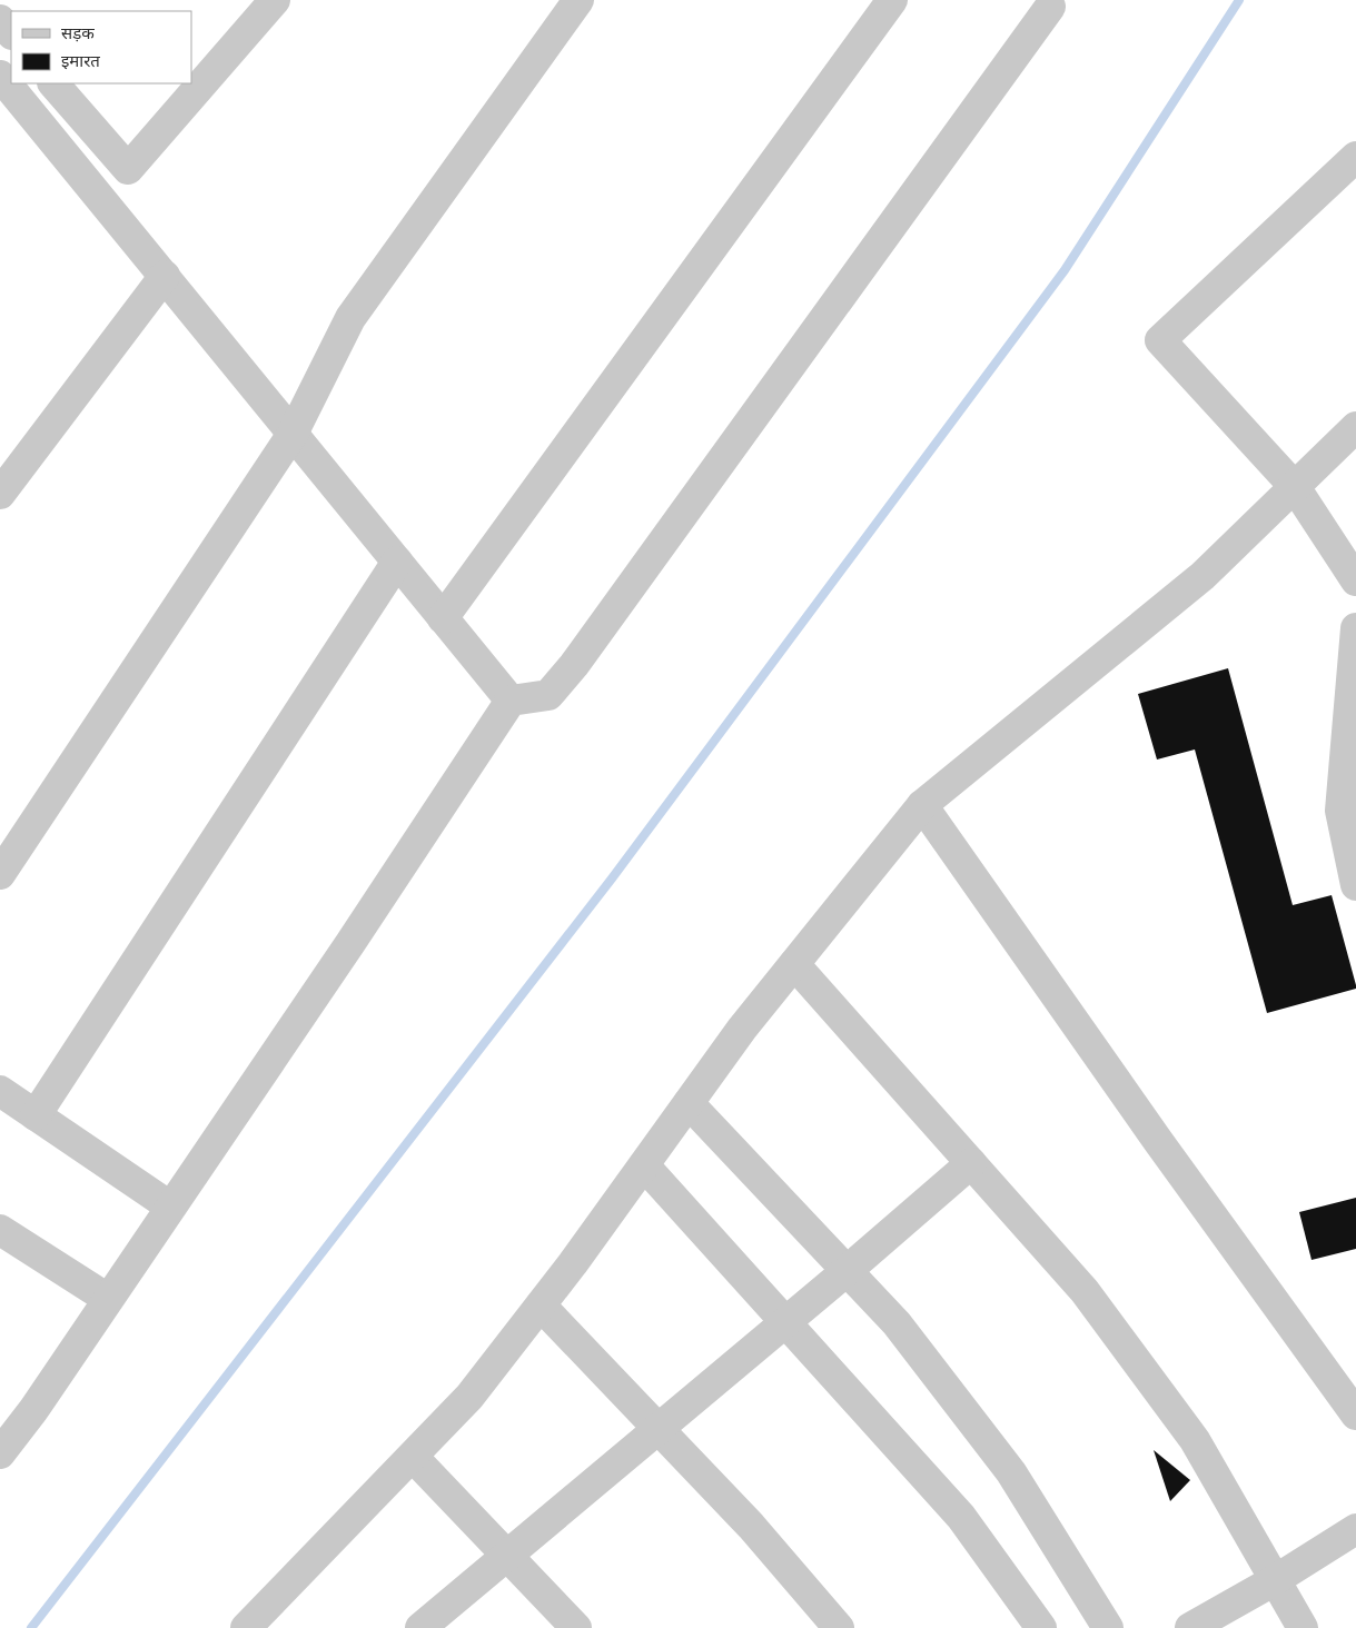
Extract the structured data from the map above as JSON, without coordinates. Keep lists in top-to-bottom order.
{
  "legend": ["सड़क", "इमारत"]
}
